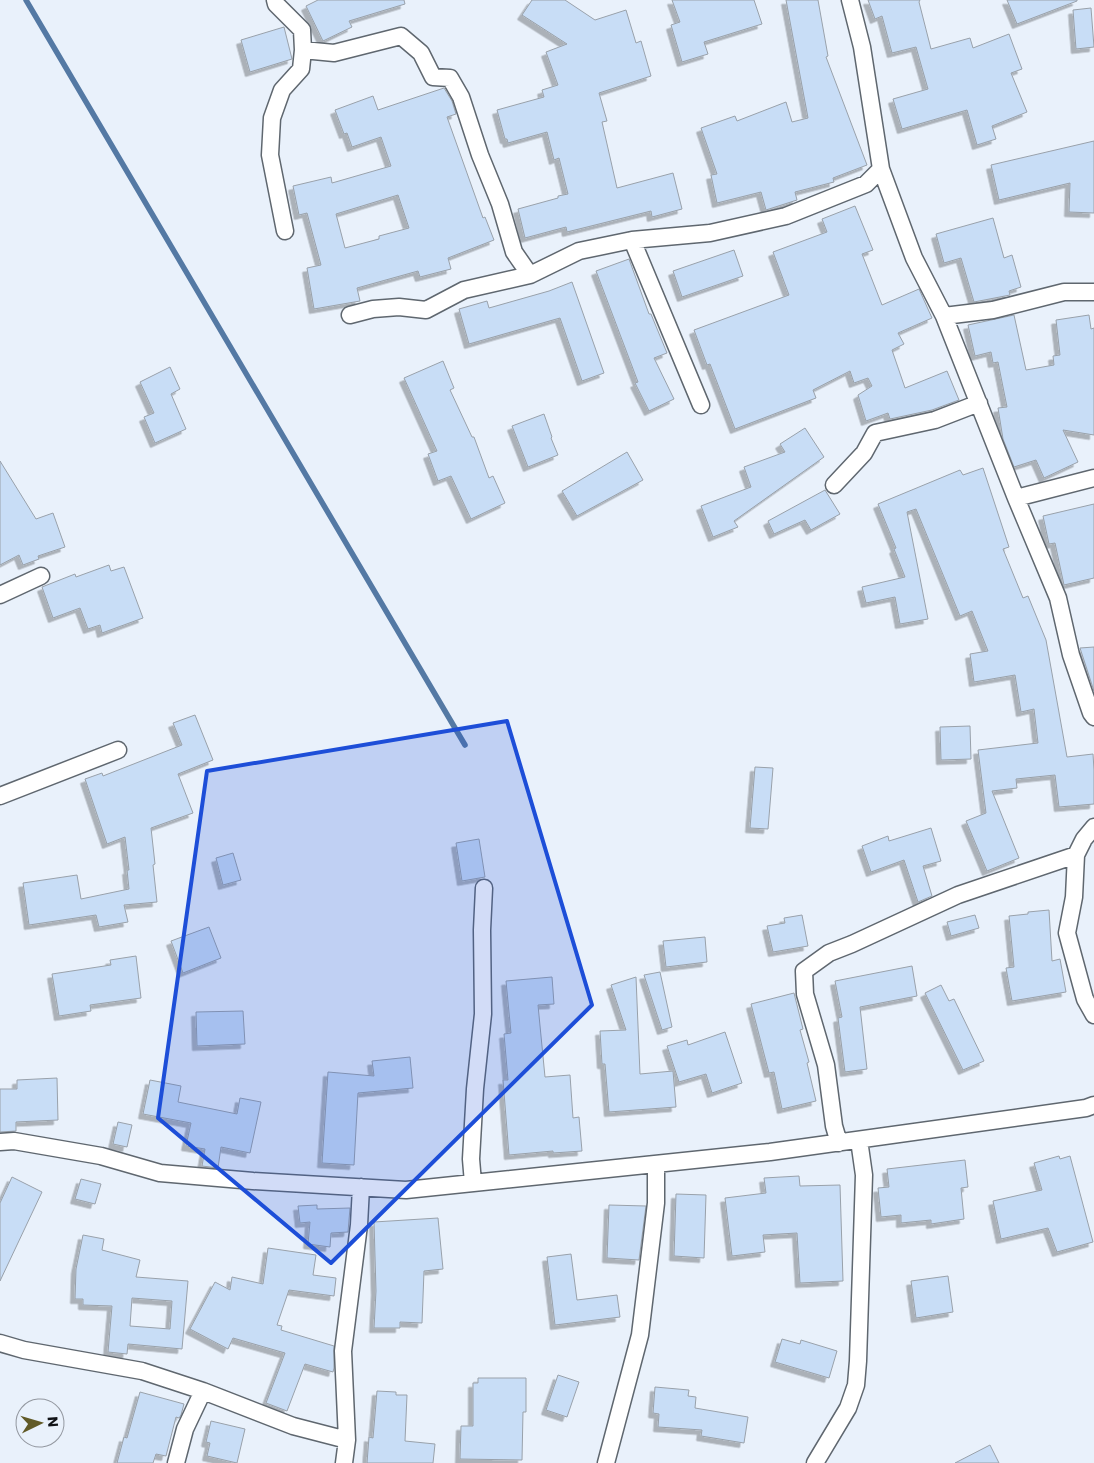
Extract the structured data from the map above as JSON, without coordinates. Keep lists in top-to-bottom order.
{
  "north": "right"
}
